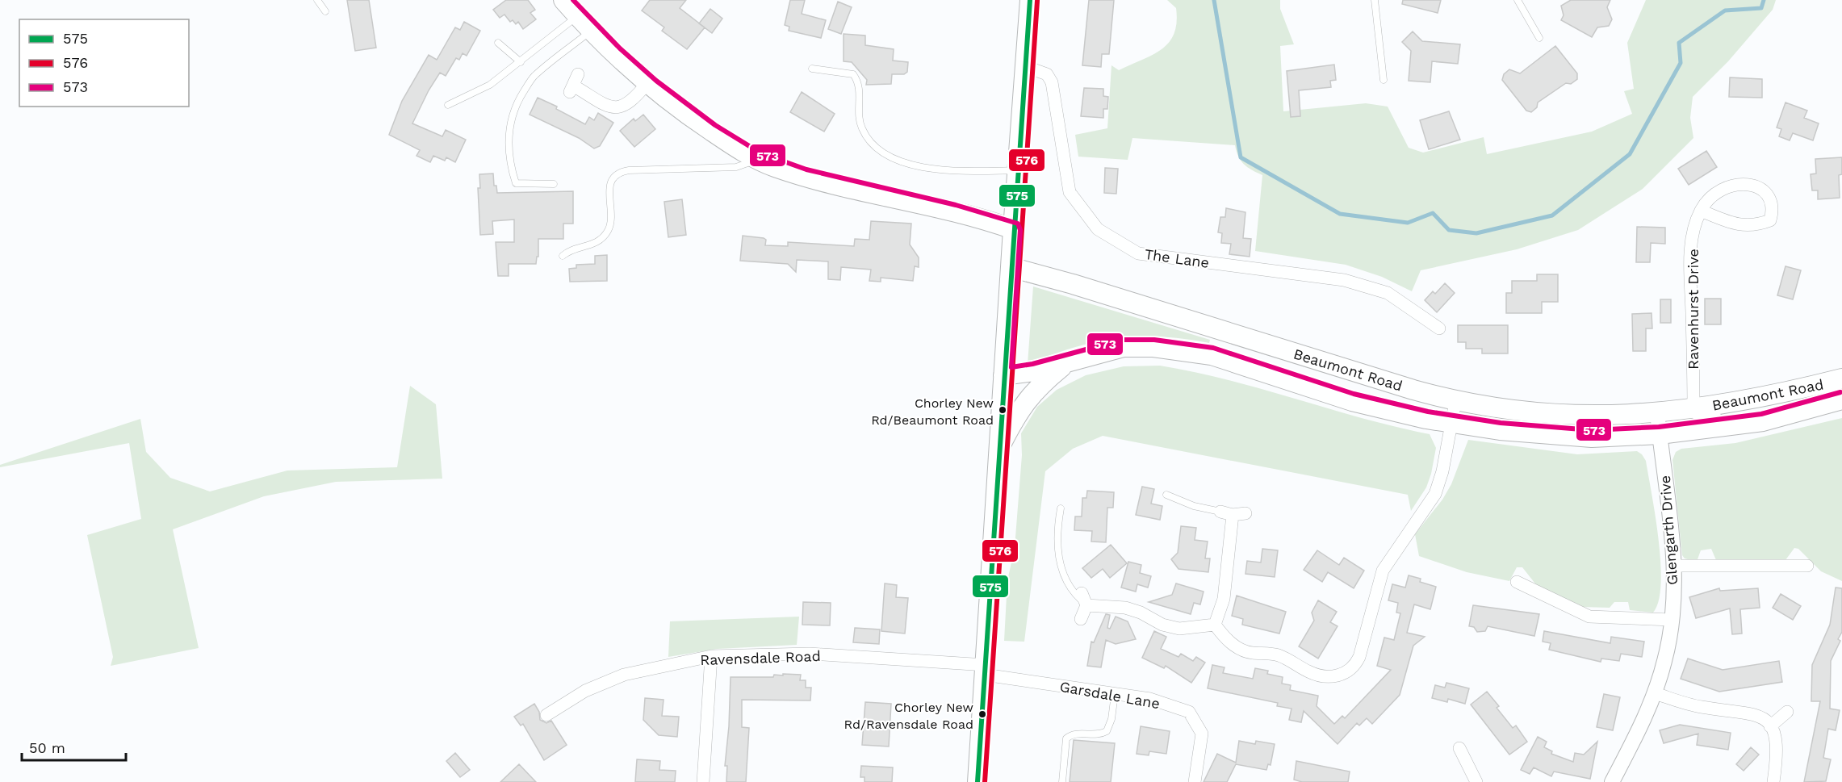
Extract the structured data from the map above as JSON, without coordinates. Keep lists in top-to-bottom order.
{
  "streets": {
    "main road": ["Beaumont Road"],
    "street": [
      "The Lane",
      "Ravenhurst Drive",
      "Glengarth Drive",
      "Ravensdale Road",
      "Garsdale Lane"
    ]
  },
  "crossings": [
    ["Ravenhurst Drive", "Beaumont Road"],
    ["Beaumont Road", "Glengarth Drive"],
    ["Ravensdale Road", "Garsdale Lane"]
  ],
  "places": ["Chorley New Rd/Beaumont Road", "Chorley New Rd/Ravensdale Road"],
  "lines": ["transit line 575", "transit line 573", "transit line 576"],
  "legend": ["575", "576", "573"],
  "scale_bar": "50 m"
}
